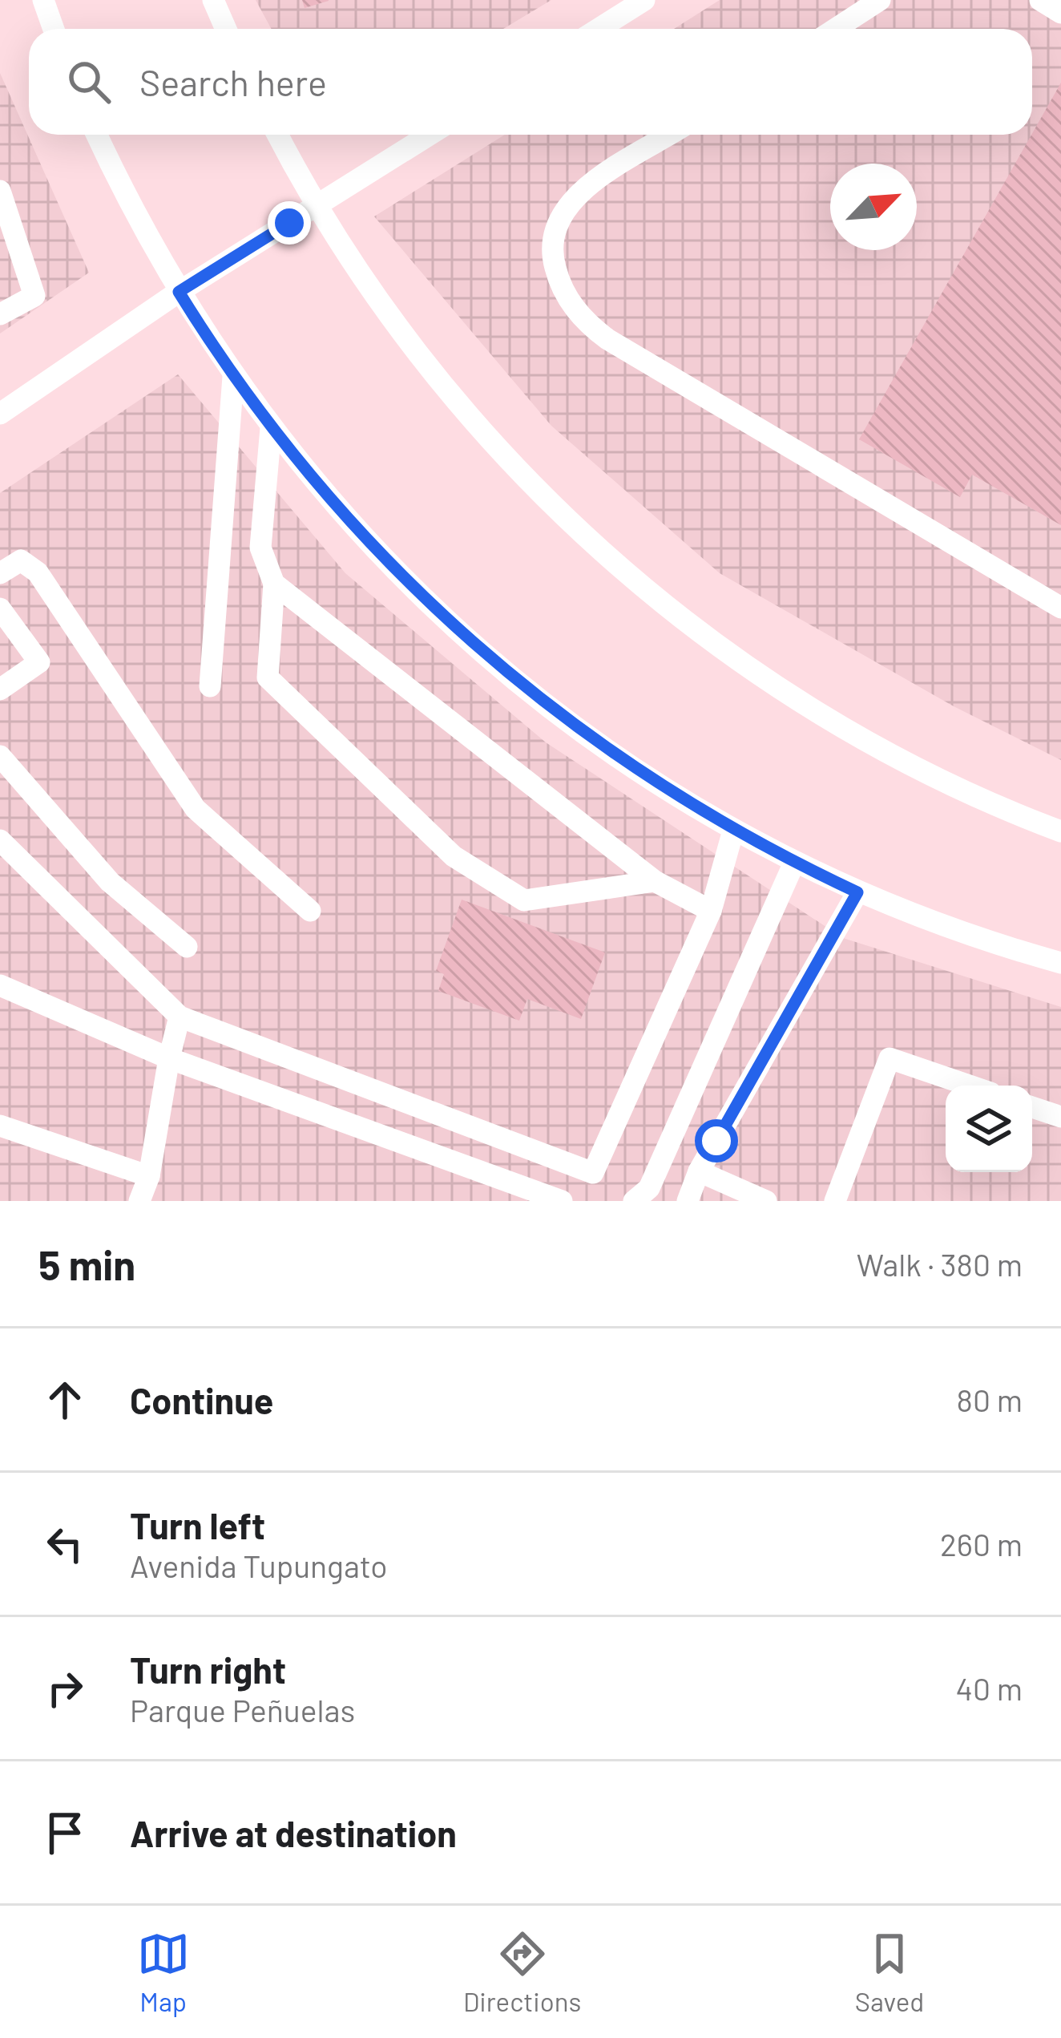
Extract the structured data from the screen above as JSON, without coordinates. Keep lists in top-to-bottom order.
{
  "north": "top right",
  "page": {
    "search": "Search here",
    "heading": ["5 min", "Walk · 380 m"],
    "list": [
      ["Continue", "80 m"],
      ["Turn left", "Avenida Tupungato", "260 m"],
      ["Turn right", "Parque Peñuelas", "40 m"],
      "Arrive at destination"
    ],
    "nav": ["Map", "Directions", "Saved"]
  }
}
